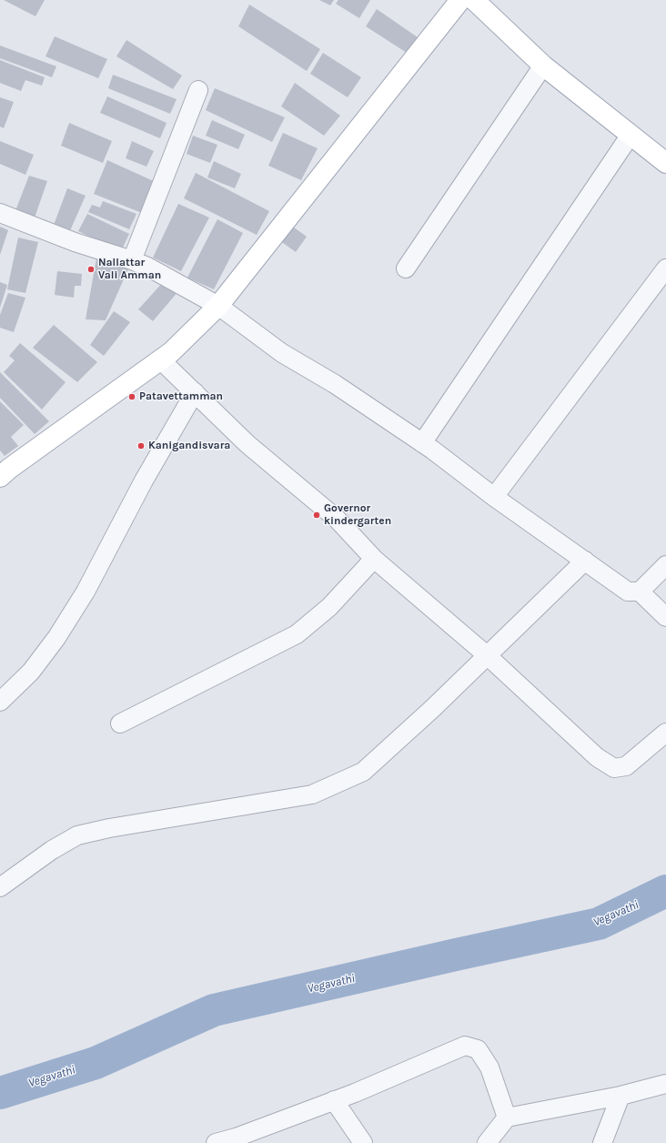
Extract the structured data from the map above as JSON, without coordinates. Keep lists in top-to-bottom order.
{
  "water": ["Vegavathi"],
  "places": [
    "Nallattar Vali Amman",
    "Patavettamman",
    "Kanigandisvara",
    "Governor kindergarten"
  ]
}
